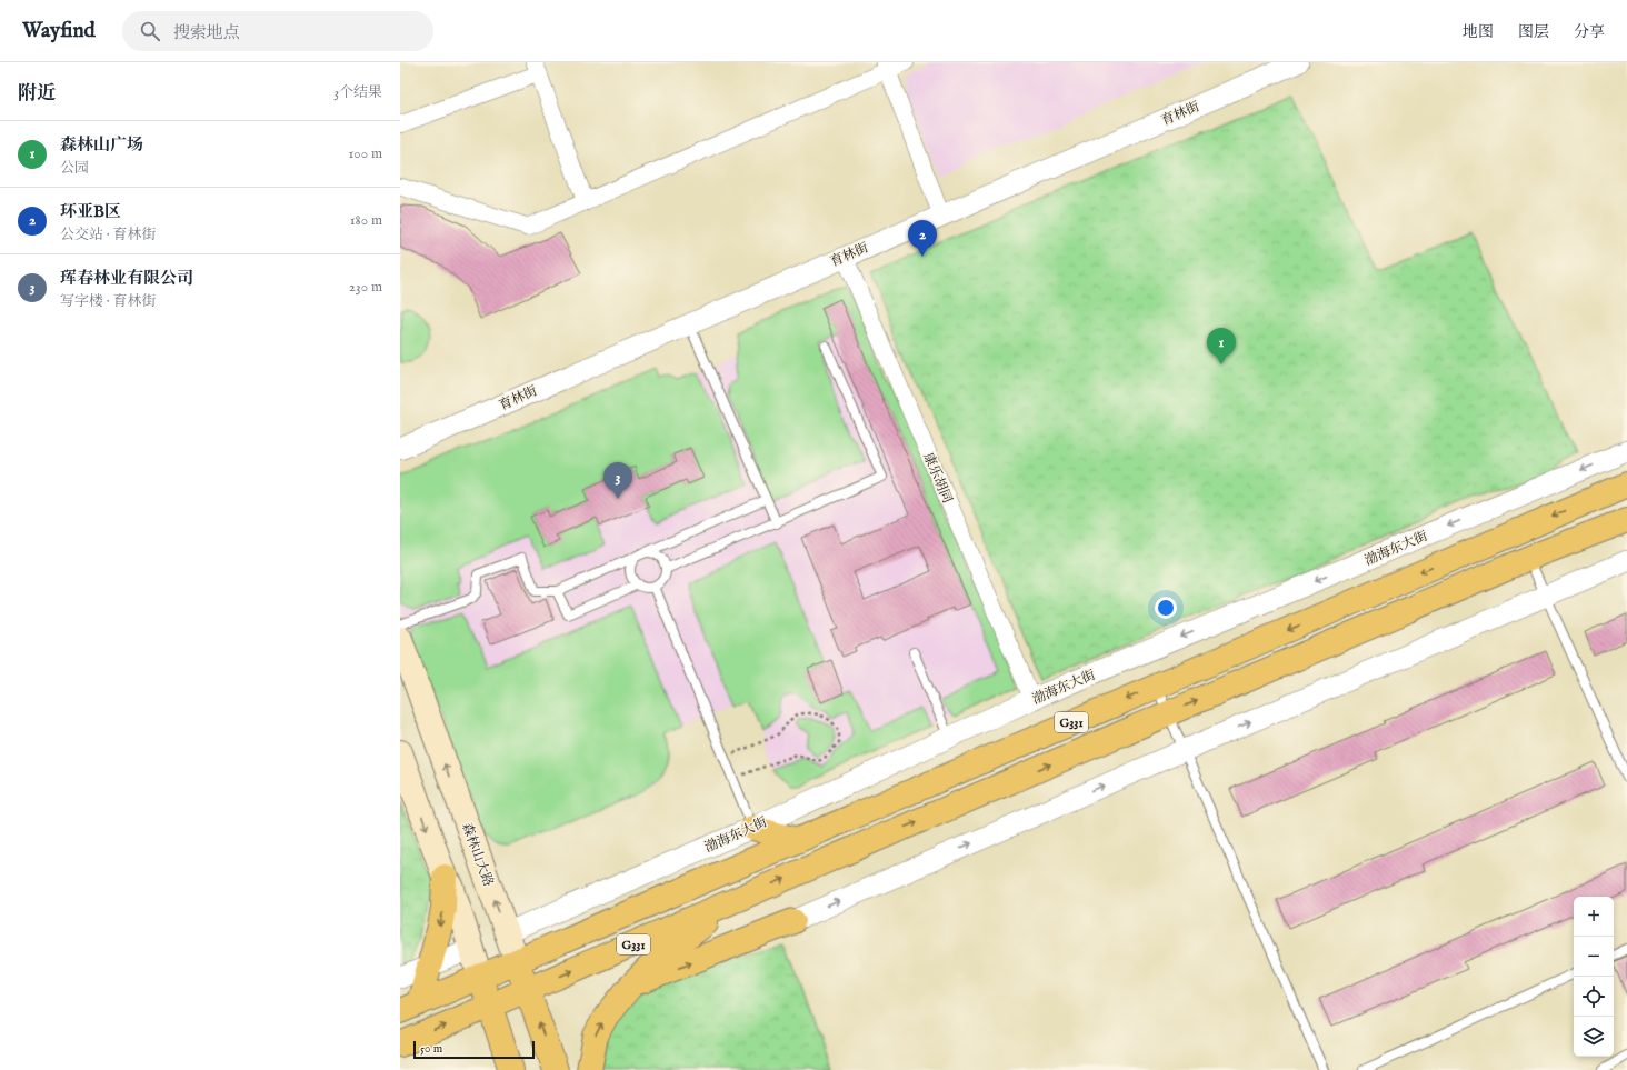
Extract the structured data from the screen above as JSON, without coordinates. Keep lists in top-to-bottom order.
{
  "streets": {
    "main road": ["G331", "森林山大路"],
    "street": ["育林街", "康乐胡同", "渤海东大街"]
  },
  "crossings": [
    ["育林街", "康乐胡同"],
    ["康乐胡同", "渤海东大街"],
    ["渤海东大街", "森林山大路"],
    ["G331", "森林山大路"]
  ],
  "scale_bar": "50 m",
  "page": {
    "header": "Wayfind",
    "search": "搜索地点",
    "nav": ["地图", "图层", "分享"],
    "heading": ["附近", "3个结果"],
    "list": [
      {
        "mark": "1",
        "name": "森林山广场",
        "note": "公园",
        "value": "100 m"
      },
      {
        "mark": "2",
        "name": "环亚B区",
        "note": "公交站 · 育林街",
        "value": "180 m"
      },
      {
        "mark": "3",
        "name": "珲春林业有限公司",
        "note": "写字楼 · 育林街",
        "value": "230 m"
      }
    ],
    "pins": ["2", "1", "3"],
    "map_buttons": ["+", "−"],
    "scale": "50 m"
  }
}
